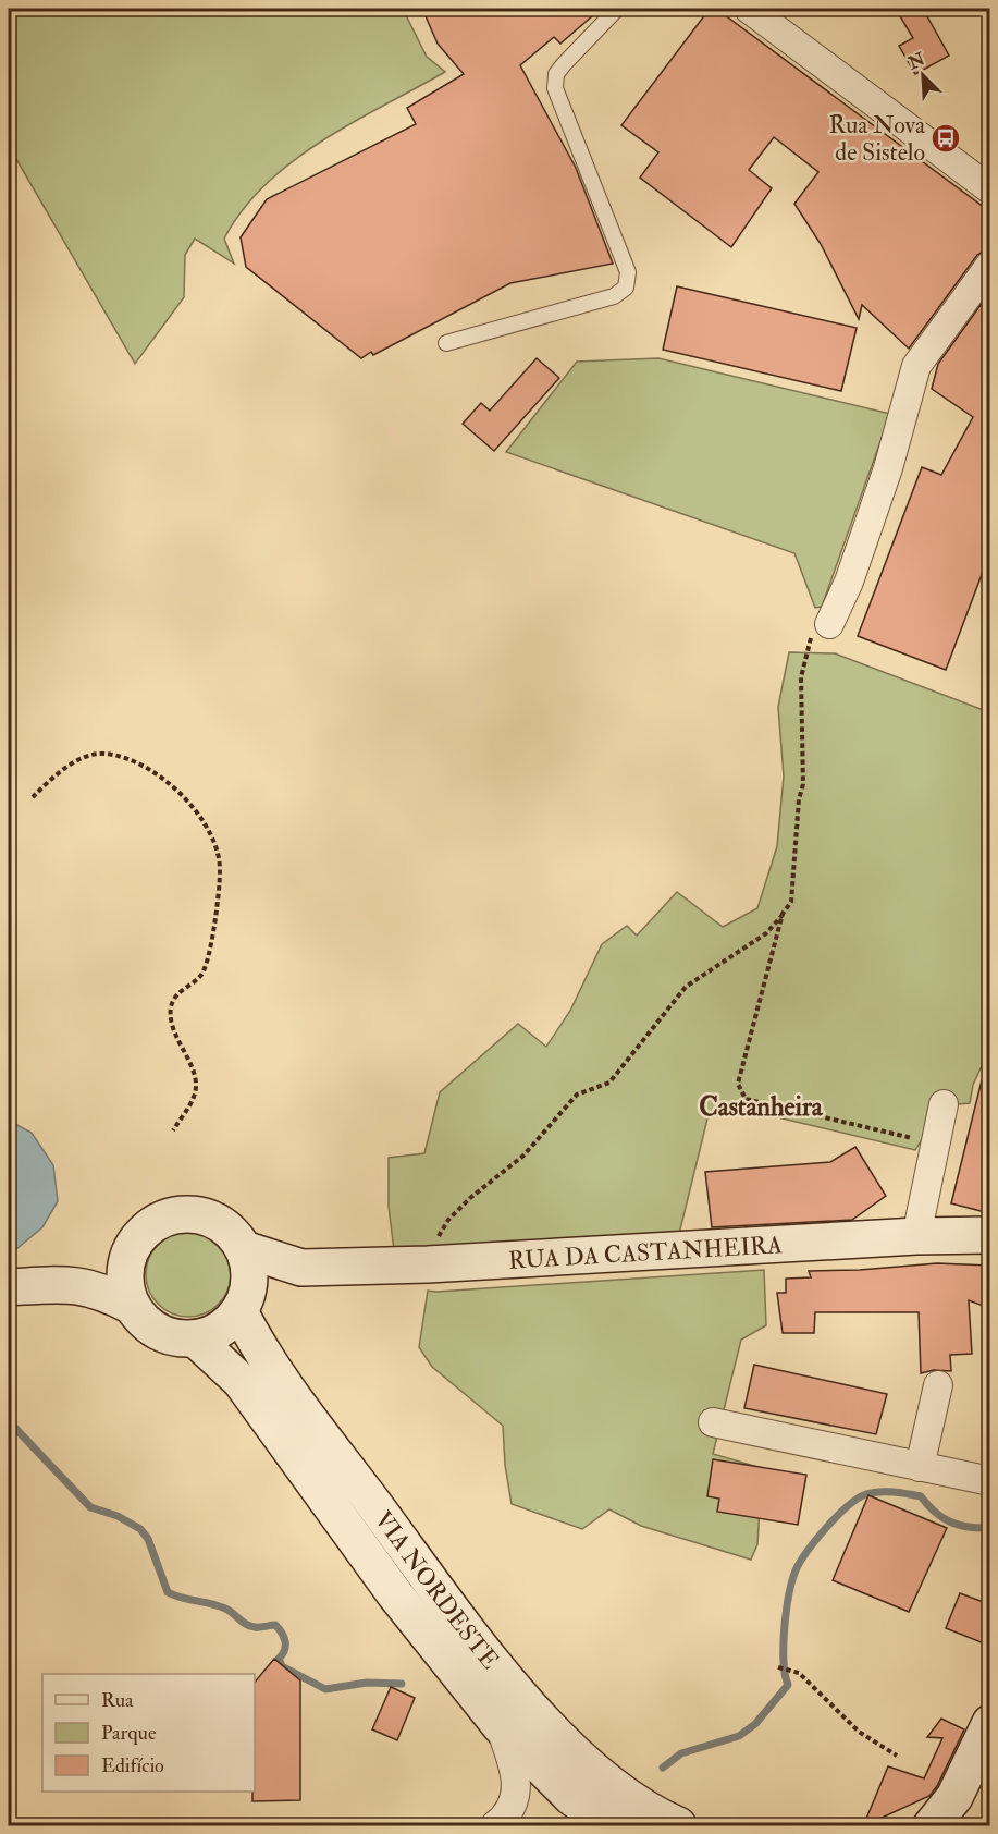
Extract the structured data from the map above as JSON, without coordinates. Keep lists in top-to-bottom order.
{
  "streets": {
    "main road": ["RUA DA CASTANHEIRA", "VIA NORDESTE"]
  },
  "crossings": [
    ["RUA DA CASTANHEIRA", "VIA NORDESTE"]
  ],
  "districts": ["Castanheira"],
  "places": {
    "bus stop": ["Rua Nova de Sistelo"]
  },
  "legend": ["Rua", "Parque", "Edifício"],
  "north": "top left"
}
